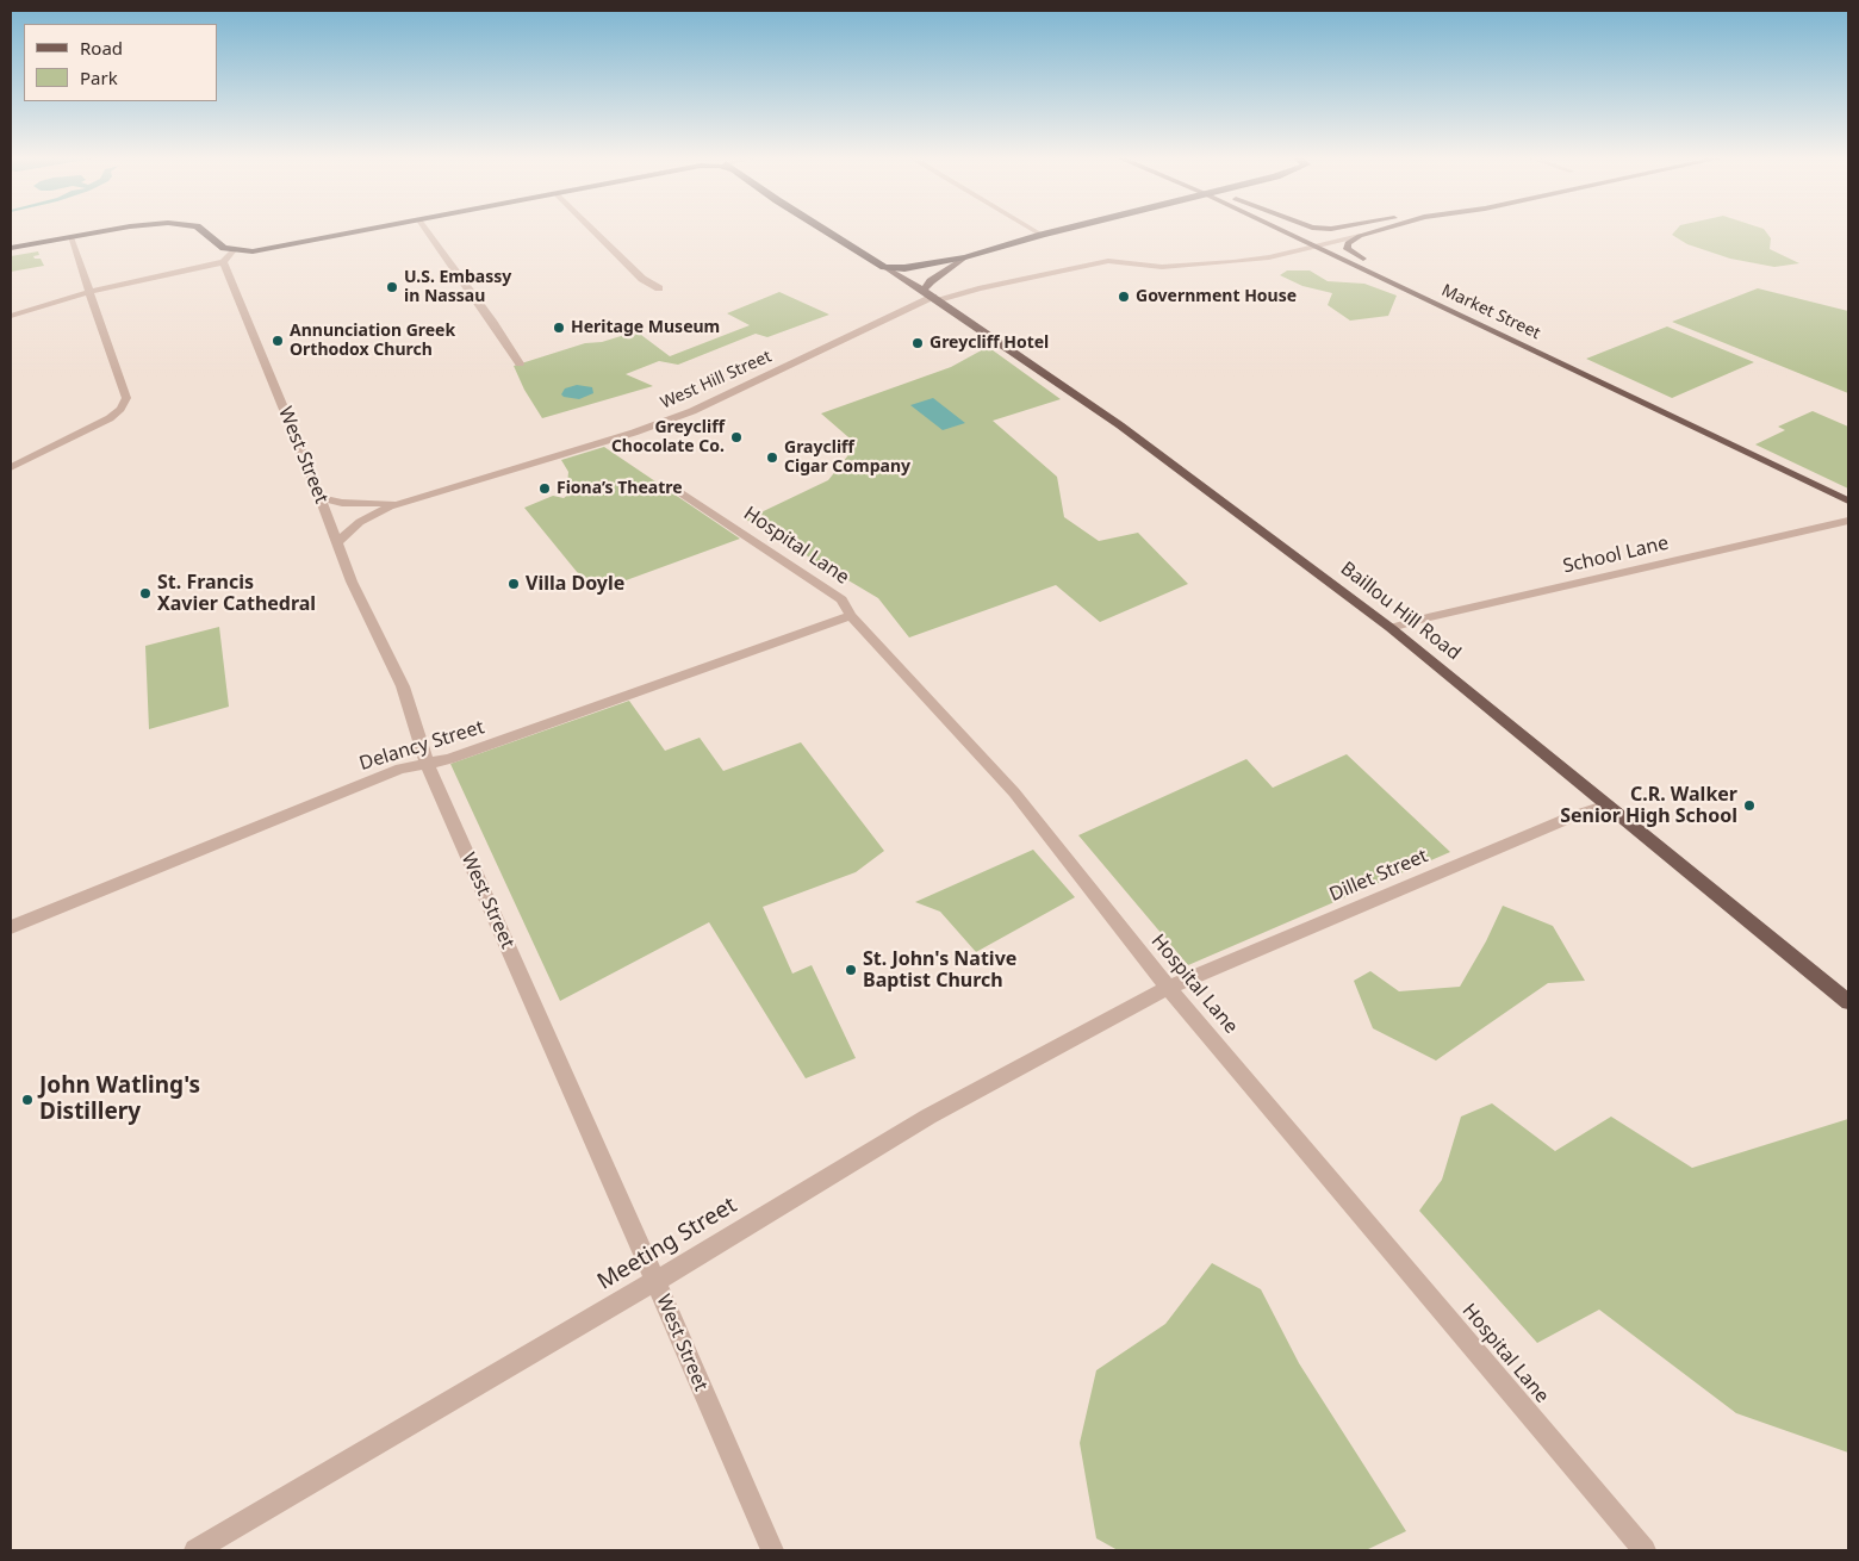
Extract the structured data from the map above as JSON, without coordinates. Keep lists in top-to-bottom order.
{
  "streets": {
    "main road": ["Market Street", "Baillou Hill Road"],
    "street": [
      "West Hill Street",
      "West Street",
      "Hospital Lane",
      "School Lane",
      "Delancy Street",
      "Dillet Street",
      "Meeting Street"
    ]
  },
  "crossings": [
    ["West Hill Street", "West Street"],
    ["West Hill Street", "Baillou Hill Road"],
    ["West Street", "Delancy Street"],
    ["West Street", "Meeting Street"],
    ["Hospital Lane", "Delancy Street"],
    ["Hospital Lane", "Dillet Street"],
    ["Hospital Lane", "Meeting Street"],
    ["School Lane", "Baillou Hill Road"],
    ["Baillou Hill Road", "Dillet Street"],
    ["Dillet Street", "Meeting Street"]
  ],
  "places": [
    "U.S. Embassy in Nassau",
    "Government House",
    "Heritage Museum",
    "Annunciation Greek Orthodox Church",
    "Greycliff Hotel",
    "Greycliff Chocolate Co.",
    "Graycliff Cigar Company",
    "Fiona’s Theatre",
    "Villa Doyle",
    "St. Francis Xavier Cathedral",
    "C.R. Walker Senior High School",
    "St. John's Native Baptist Church",
    "John Watling's Distillery"
  ],
  "legend": ["Road", "Park"]
}
